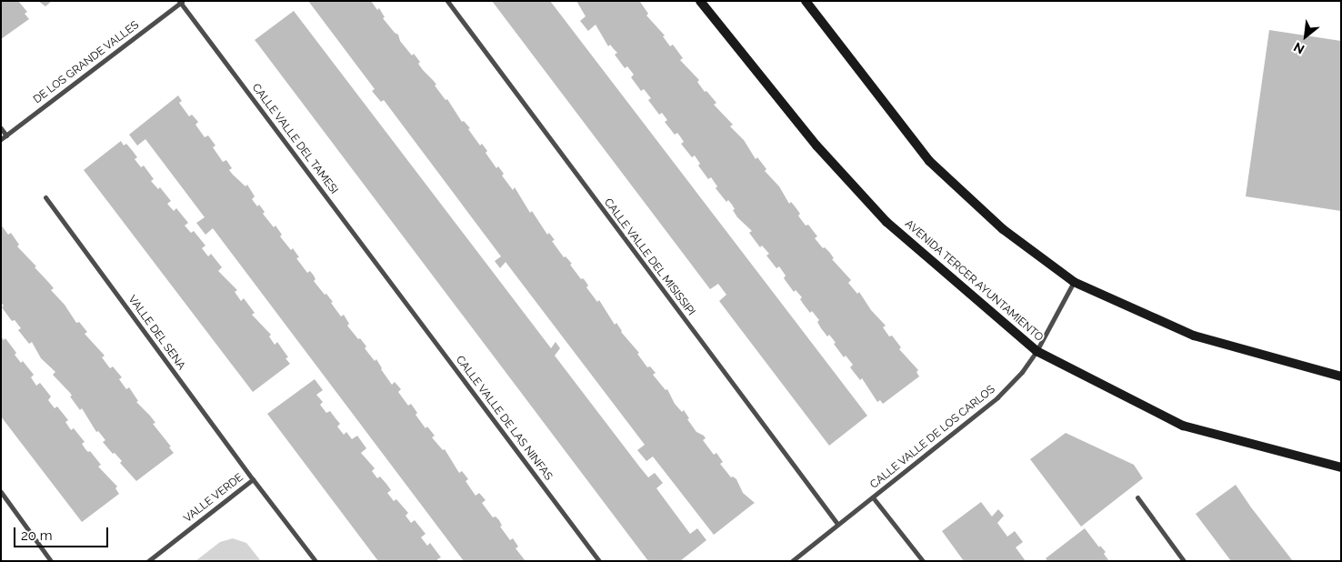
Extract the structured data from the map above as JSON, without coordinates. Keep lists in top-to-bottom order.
{
  "streets": {
    "main road": ["AVENIDA TERCER AYUNTAMIENTO"],
    "street": [
      "DE LOS GRANDE VALLES",
      "CALLE VALLE DEL TAMESI",
      "CALLE VALLE DEL MISISSIPI",
      "VALLE DEL SENA",
      "CALLE VALLE DE LAS NINFAS",
      "CALLE VALLE DE LOS CARLOS",
      "VALLE VERDE"
    ]
  },
  "crossings": [
    ["DE LOS GRANDE VALLES", "CALLE VALLE DEL TAMESI"],
    ["CALLE VALLE DEL TAMESI", "CALLE VALLE DE LAS NINFAS"],
    ["CALLE VALLE DEL MISISSIPI", "CALLE VALLE DE LOS CARLOS"],
    ["AVENIDA TERCER AYUNTAMIENTO", "CALLE VALLE DE LOS CARLOS"],
    ["VALLE DEL SENA", "VALLE VERDE"]
  ],
  "scale_bar": "20 m",
  "north": "bottom left"
}
